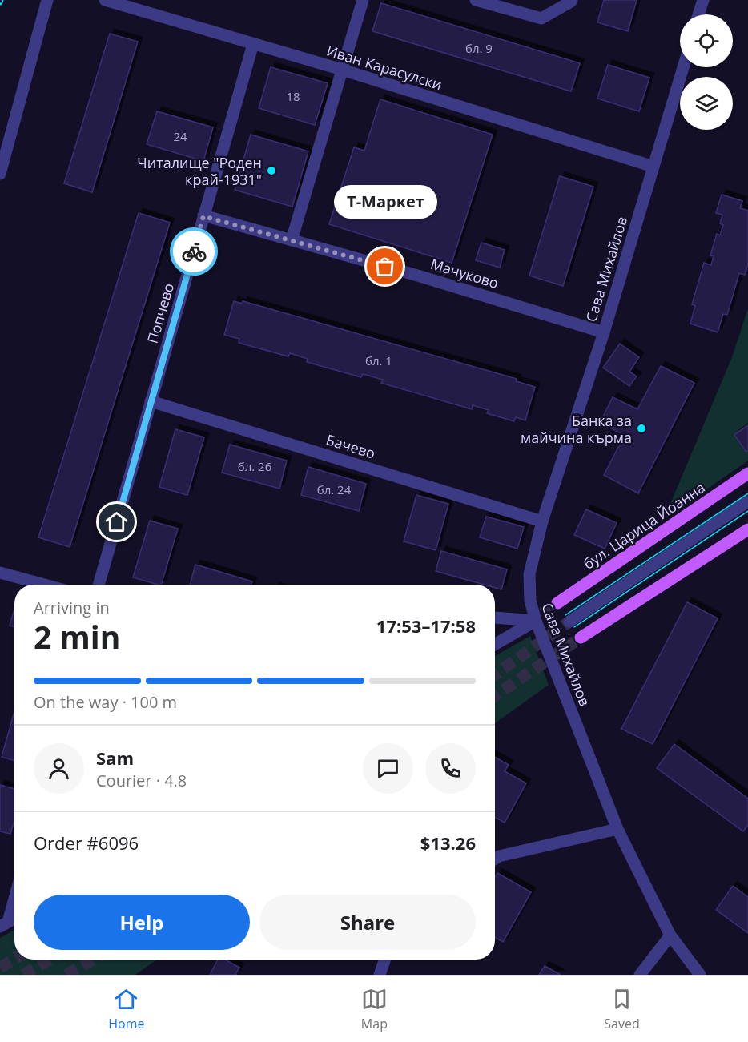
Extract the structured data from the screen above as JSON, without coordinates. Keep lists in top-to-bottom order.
{
  "streets": {
    "main road": ["бул. Царица Йоанна"],
    "street": [
      "Иван Карасулски",
      "Сава Михайлов",
      "Мачуково",
      "Попчево",
      "Бачево"
    ]
  },
  "crossings": [
    ["Иван Карасулски", "Сава Михайлов"],
    ["Иван Карасулски", "Попчево"],
    ["Сава Михайлов", "Мачуково"],
    ["Сава Михайлов", "Бачево"],
    ["Мачуково", "Попчево"],
    ["Попчево", "Бачево"]
  ],
  "places": ["Читалище \"Роден край-1931\"", "Т-Маркет", "Банка за майчина кърма"],
  "house_numbers": [
    "бл. 9",
    "18",
    "24",
    "бл. 1",
    "бл. 26",
    "бл. 24"
  ],
  "page": {
    "bubble": "Т-Маркет",
    "heading": ["2 min", "Arriving in", "17:53–17:58"],
    "panel": [
      "Sam",
      "Courier · 4.8",
      "Order #6096",
      "$13.26"
    ],
    "bar": "On the way · 100 m",
    "buttons": ["Help", "Share"],
    "tabs": ["Home", "Map", "Saved"]
  }
}
